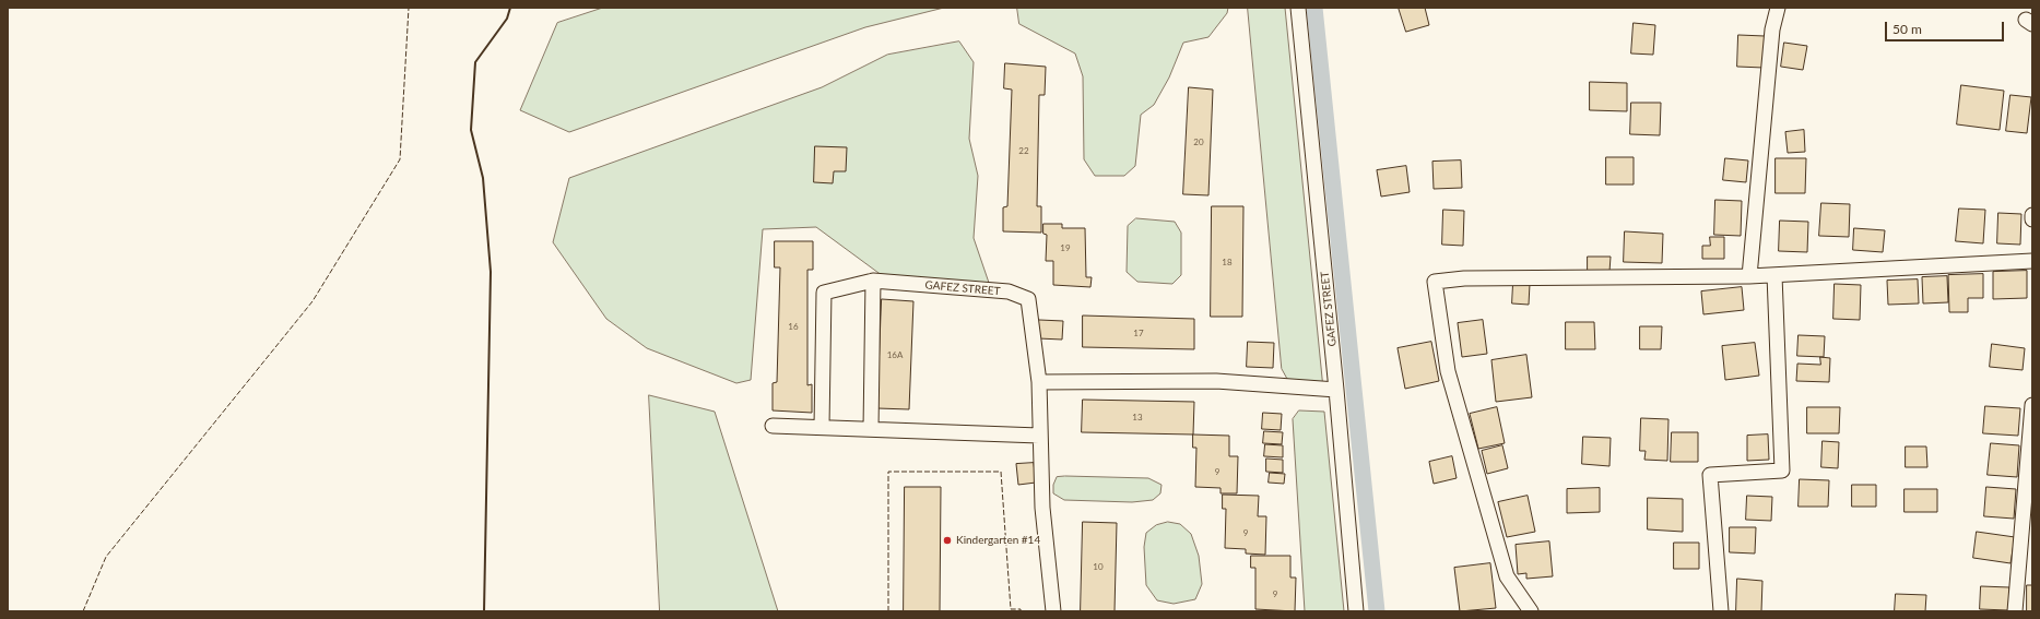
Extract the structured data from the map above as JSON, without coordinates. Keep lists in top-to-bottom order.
{
  "streets": {
    "street": ["GAFEZ STREET"]
  },
  "places": ["Kindergarten #14"],
  "house_numbers": [
    "20",
    "22",
    "19",
    "18",
    "16",
    "17",
    "16A",
    "13",
    "9",
    "9",
    "10",
    "9"
  ],
  "scale_bar": "50 m"
}
